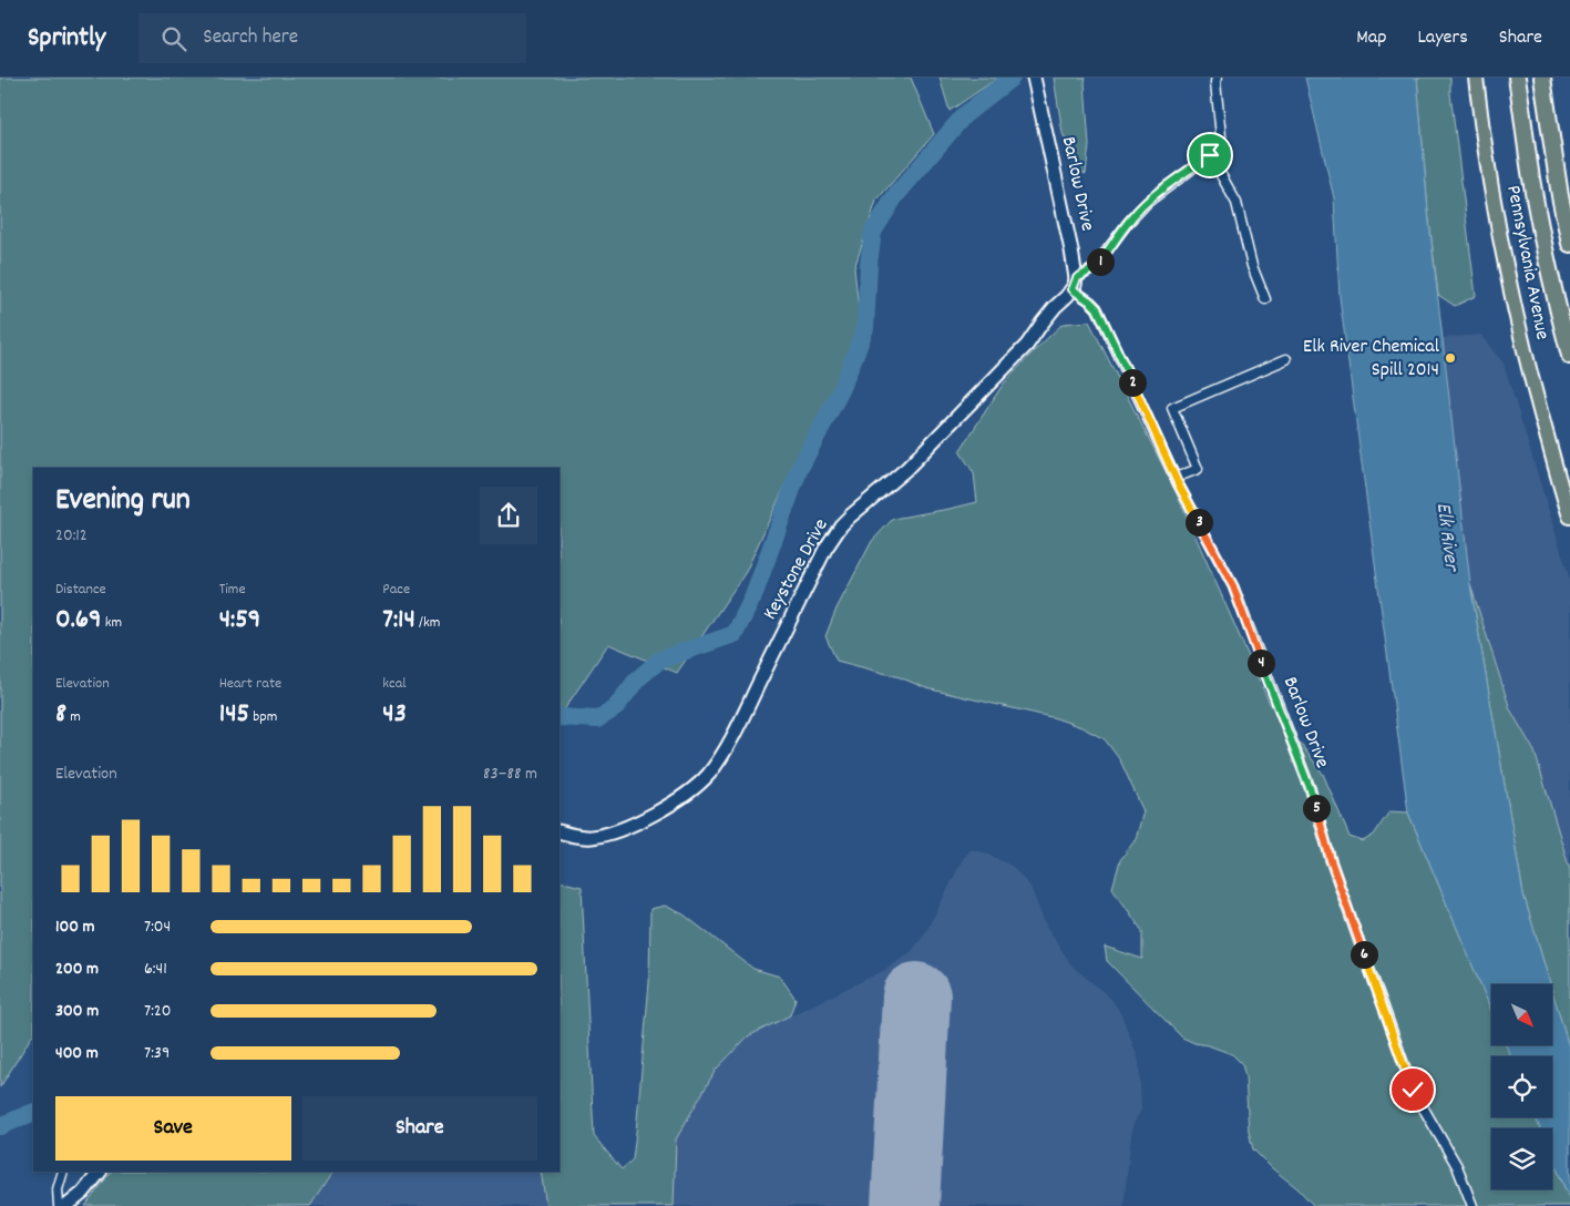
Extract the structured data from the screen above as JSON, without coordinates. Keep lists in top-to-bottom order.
{
  "streets": {
    "main road": ["Pennsylvania Avenue"],
    "street": ["Barlow Drive", "Keystone Drive"]
  },
  "crossings": [
    ["Barlow Drive", "Keystone Drive"]
  ],
  "water": ["Elk River"],
  "places": ["Elk River Chemical Spill 2014"],
  "north": "bottom right",
  "page": {
    "header": "Sprintly",
    "search": "Search here",
    "nav": ["Map", "Layers", "Share"],
    "pins": [
      "1",
      "2",
      "3",
      "4",
      "5",
      "6"
    ],
    "heading": ["Evening run", "20:12"],
    "stats": [
      ["Distance", "0.69 km"],
      ["Time", "4:59"],
      ["Pace", "7:14 /km"],
      ["Elevation", "8 m"],
      ["Heart rate", "145 bpm"],
      ["kcal", "43"]
    ],
    "chart": ["Elevation", "83–88 m"],
    "list": [
      {
        "name": "100 m",
        "note": "7:04"
      },
      {
        "name": "200 m",
        "note": "6:41"
      },
      {
        "name": "300 m",
        "note": "7:20"
      },
      {
        "name": "400 m",
        "note": "7:39"
      }
    ],
    "buttons": ["Save", "Share"]
  }
}
